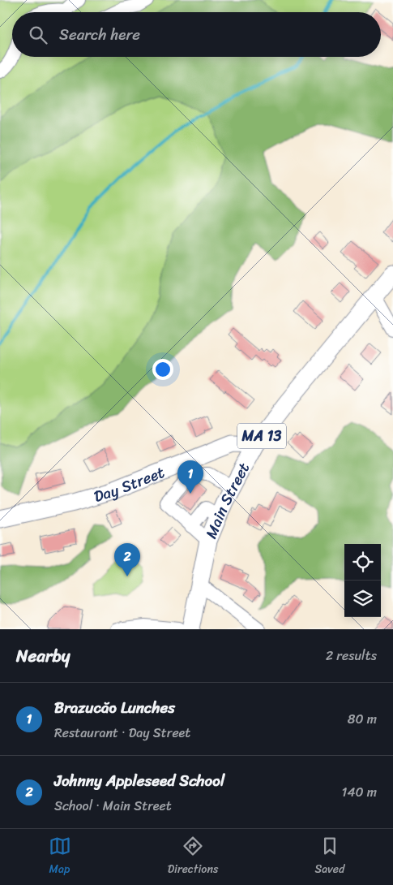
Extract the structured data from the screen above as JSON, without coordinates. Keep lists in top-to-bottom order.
{
  "streets": {
    "main road": ["MA 13", "Day Street", "Main Street"]
  },
  "crossings": [
    ["Day Street", "Main Street"]
  ],
  "page": {
    "search": "Search here",
    "pins": ["1", "2"],
    "heading": ["Nearby", "2 results"],
    "list": [
      {
        "mark": "1",
        "name": "Brazucăo Lunches",
        "note": "Restaurant · Day Street",
        "value": "80 m"
      },
      {
        "mark": "2",
        "name": "Johnny Appleseed School",
        "note": "School · Main Street",
        "value": "140 m"
      }
    ],
    "nav": ["Map", "Directions", "Saved"]
  }
}
